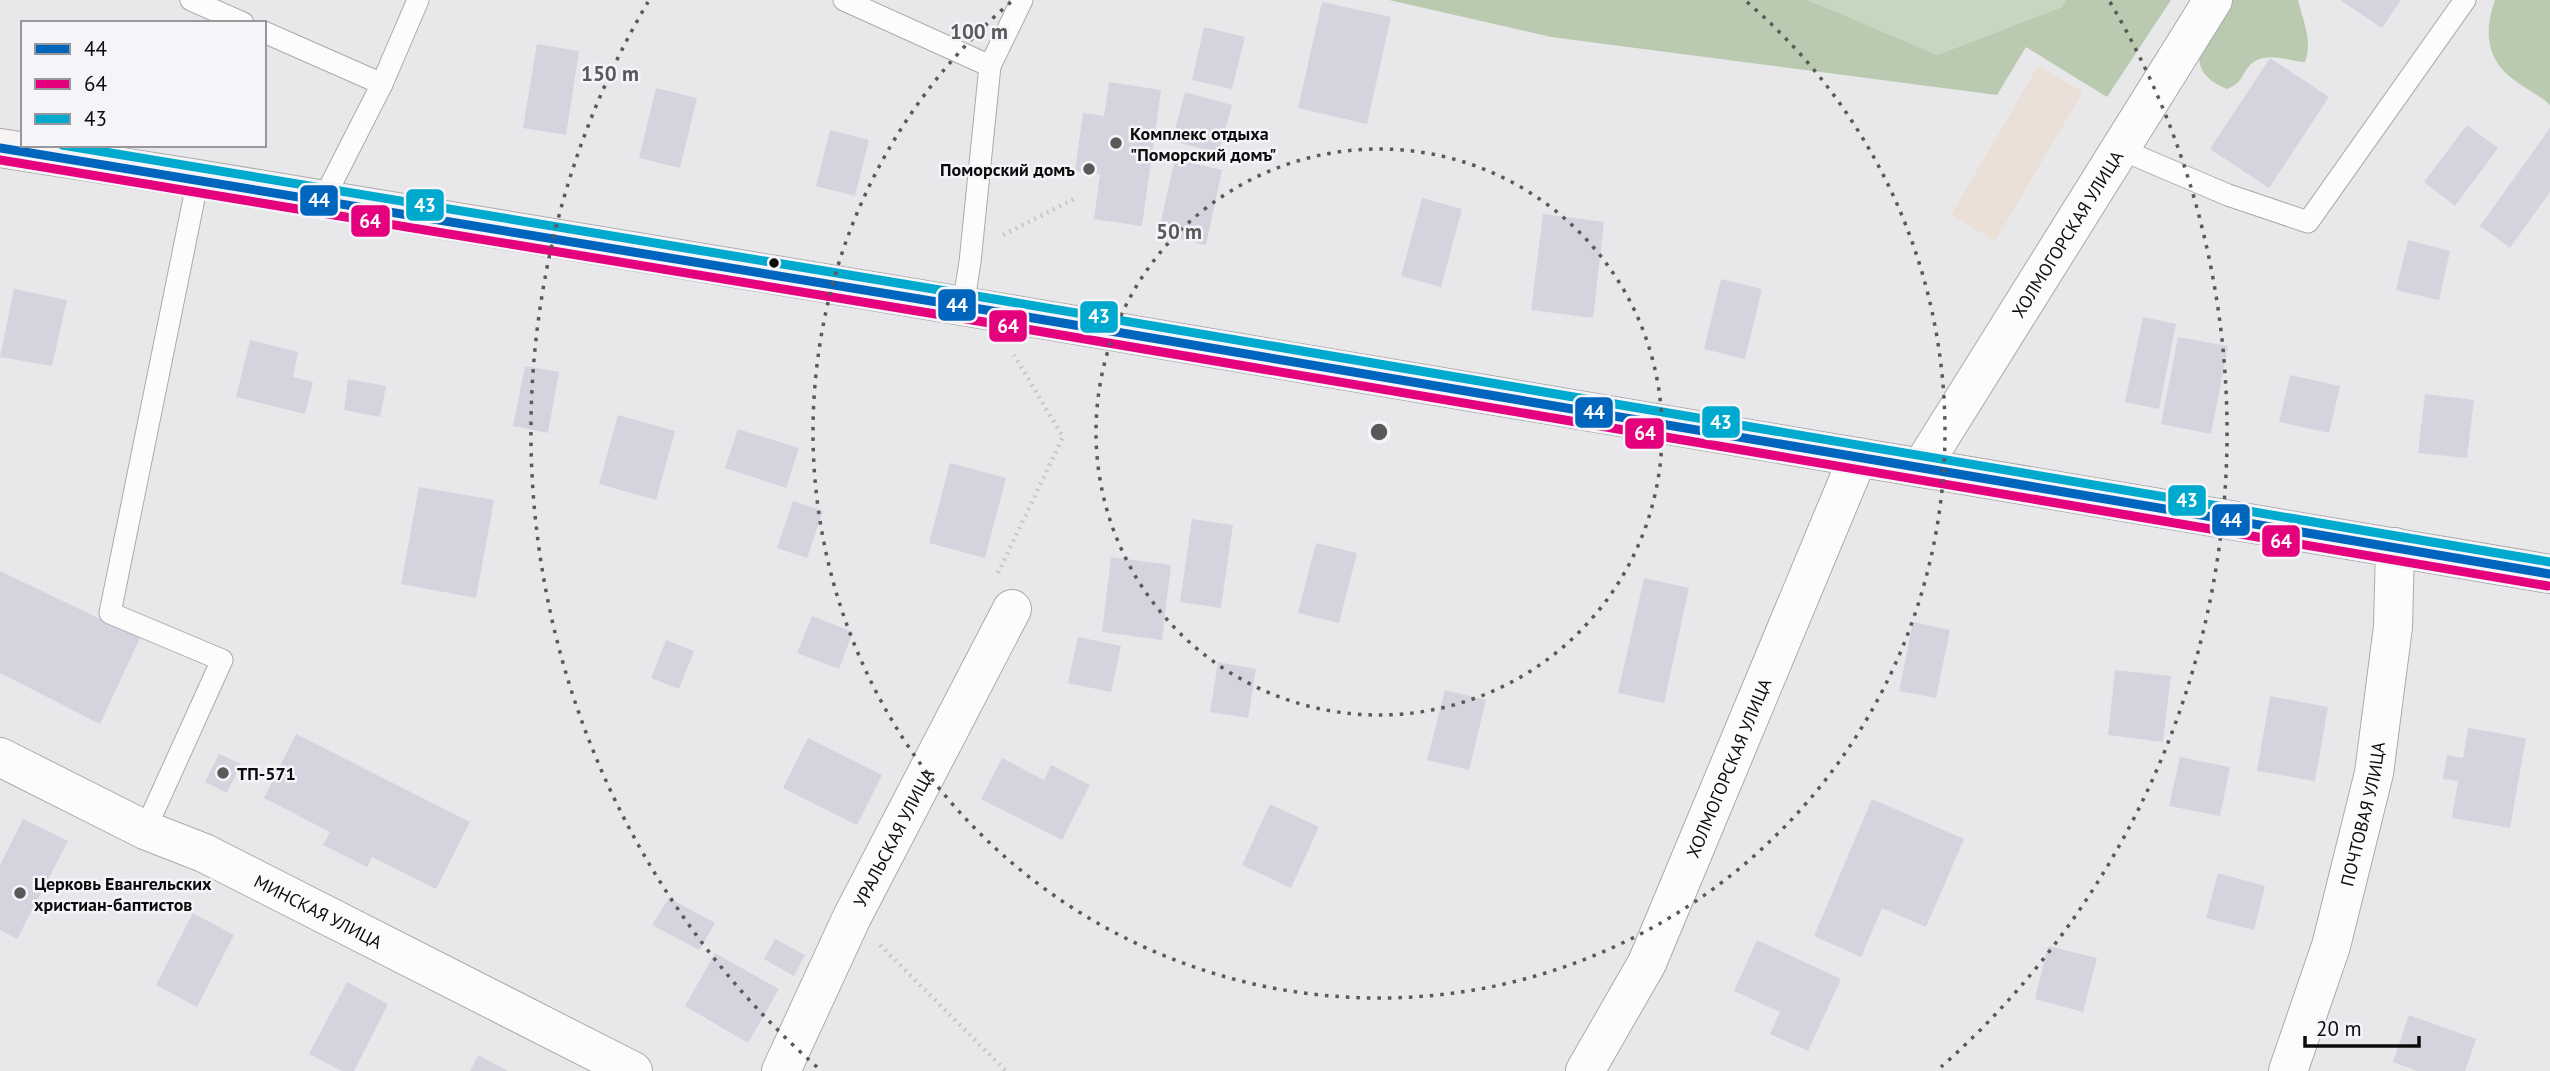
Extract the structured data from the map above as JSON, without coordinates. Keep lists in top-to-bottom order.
{
  "streets": {
    "street": [
      "ХОЛМОГОРСКАЯ УЛИЦА",
      "ПОЧТОВАЯ УЛИЦА",
      "УРАЛЬСКАЯ УЛИЦА",
      "МИНСКАЯ УЛИЦА"
    ]
  },
  "places": [
    "Комплекс отдыха \"Поморский домъ\"",
    "Поморский домъ",
    "ТП-571",
    "Церковь Евангельских христиан-баптистов"
  ],
  "lines": ["transit line 43", "transit line 44", "transit line 64"],
  "legend": ["44", "64", "43"],
  "scale_bar": "20 m",
  "rings": ["100 m", "150 m", "50 m"]
}
